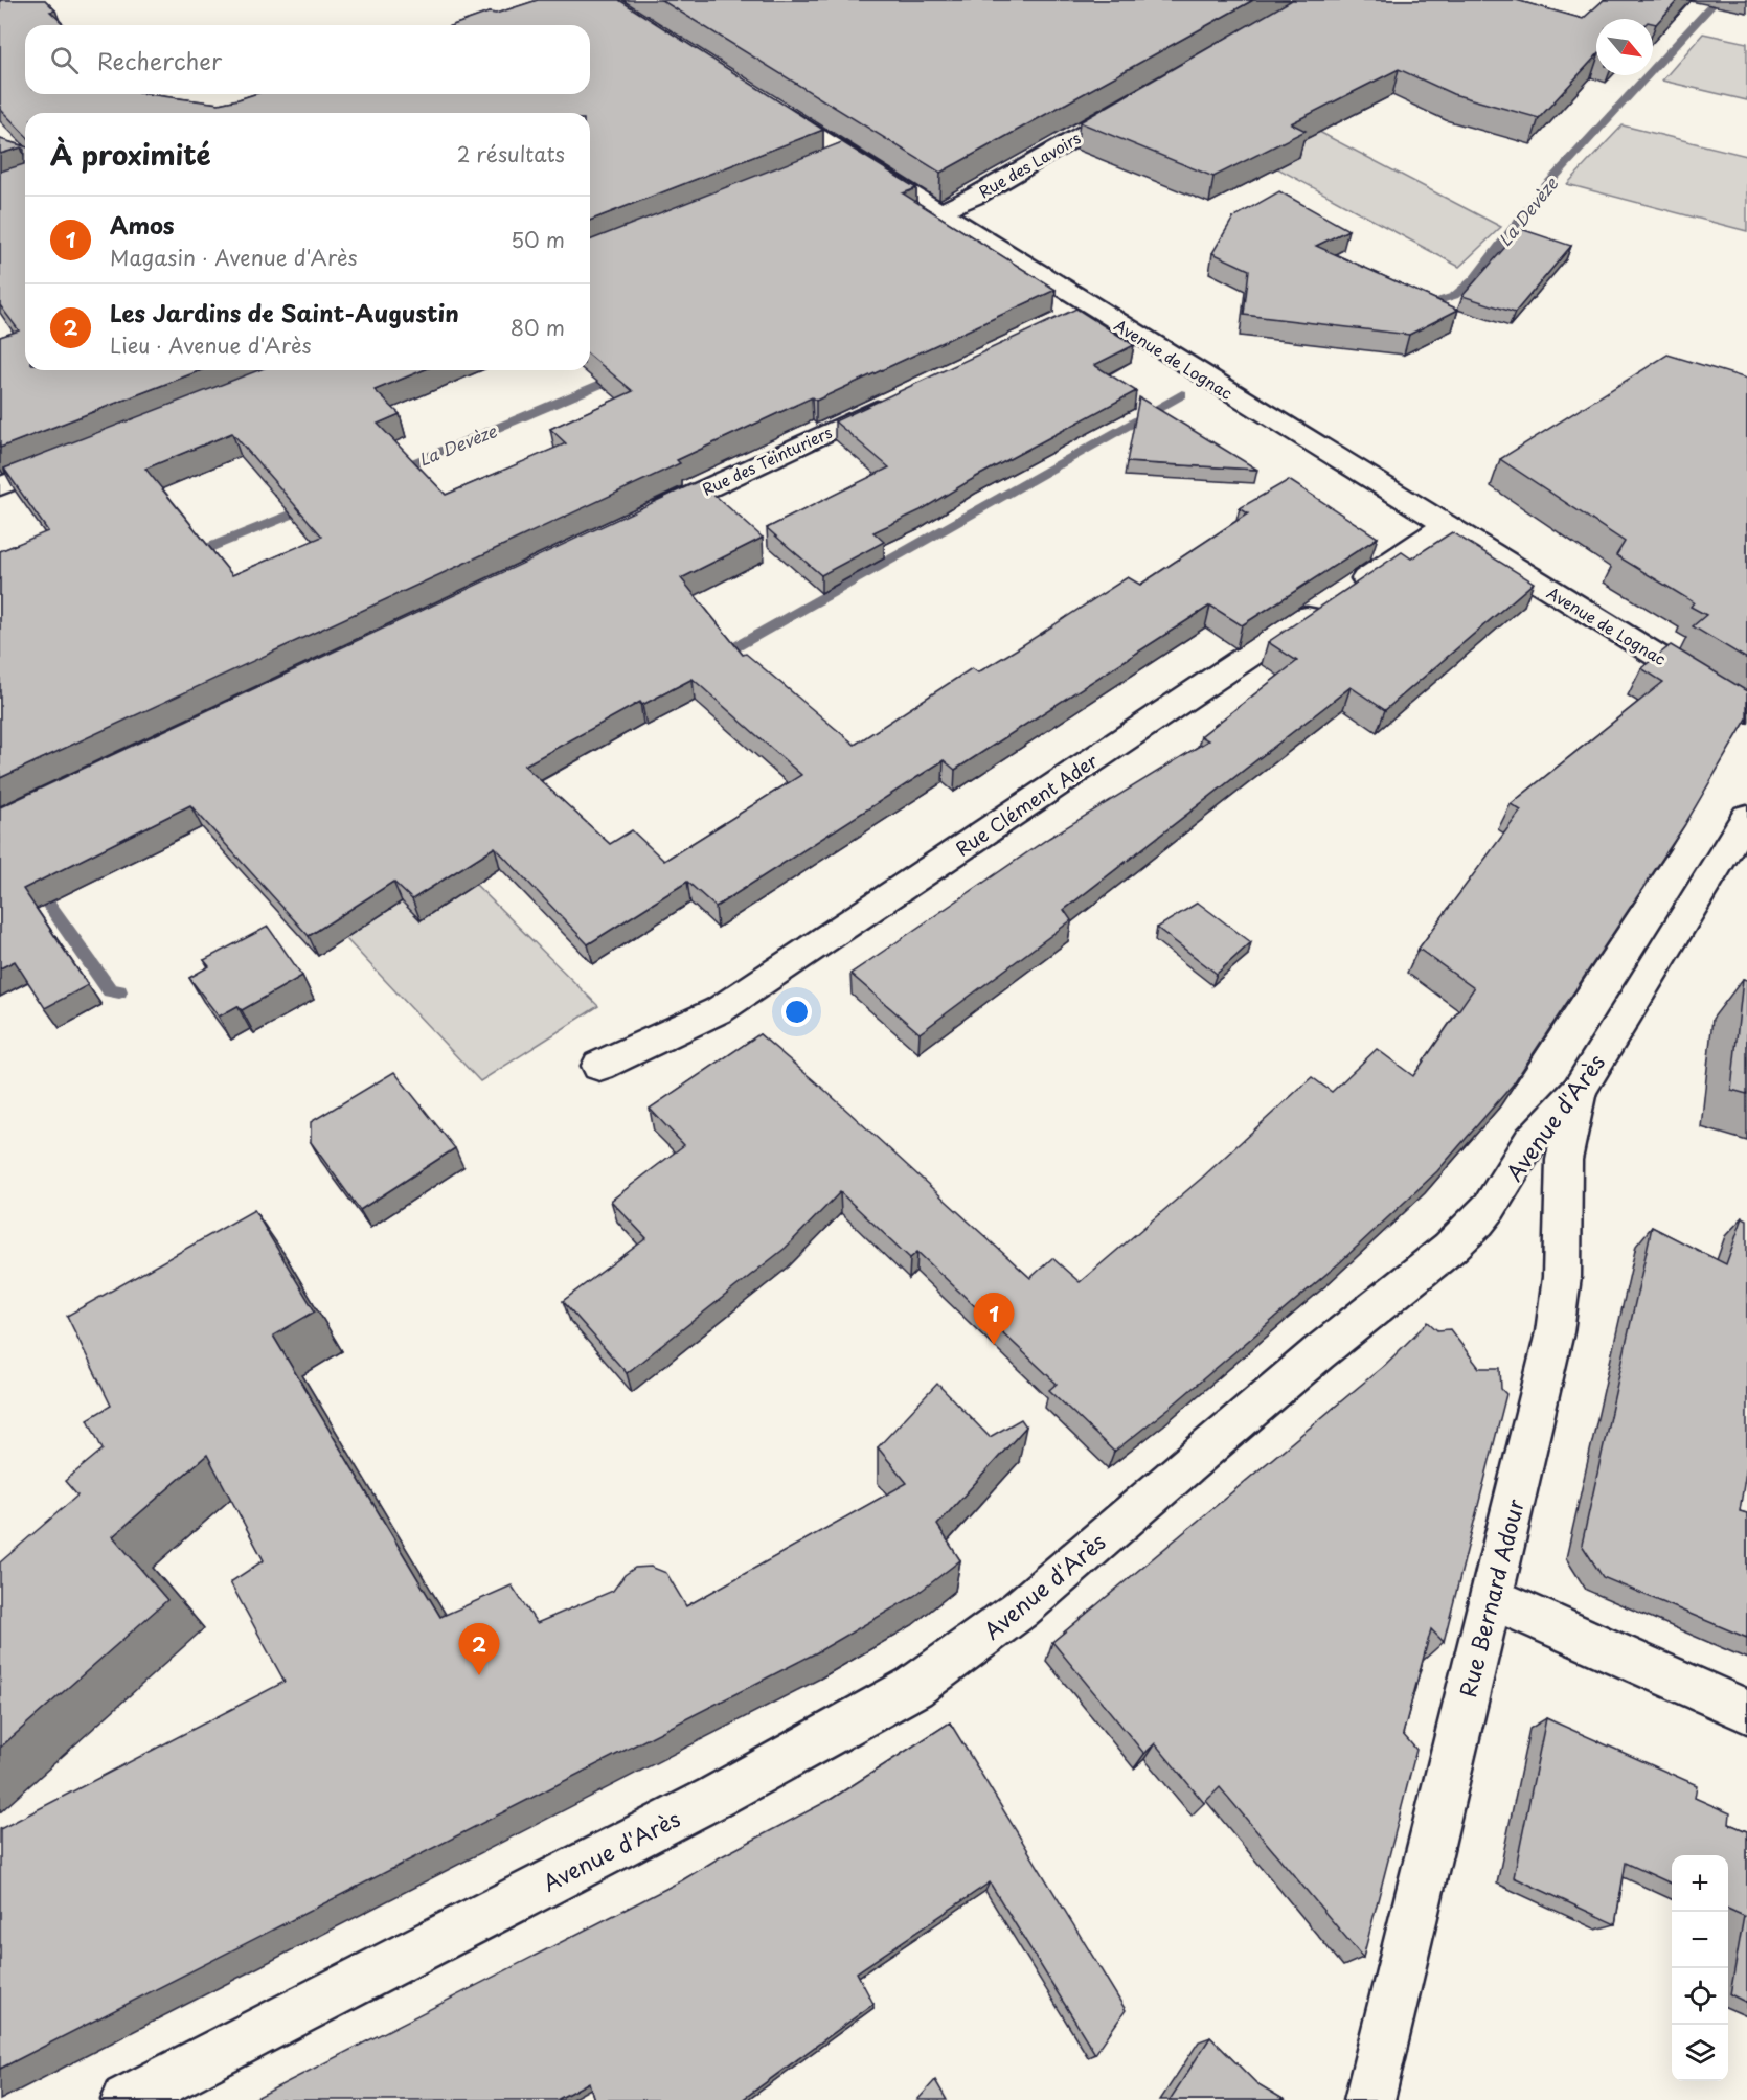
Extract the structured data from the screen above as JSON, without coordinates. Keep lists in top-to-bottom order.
{
  "streets": {
    "street": [
      "Rue des Lavoirs",
      "Avenue de Lognac",
      "Rue des Teinturiers",
      "Rue Clément Ader",
      "Avenue d'Arès",
      "Rue Bernard Adour"
    ]
  },
  "crossings": [
    ["Rue des Lavoirs", "Avenue de Lognac"],
    ["Avenue de Lognac", "Rue Clément Ader"],
    ["Avenue d'Arès", "Rue Bernard Adour"]
  ],
  "water": ["La Devèze"],
  "north": "bottom right",
  "page": {
    "search": "Rechercher",
    "heading": ["À proximité", "2 résultats"],
    "list": [
      {
        "mark": "1",
        "name": "Amos",
        "note": "Magasin · Avenue d'Arès",
        "value": "50 m"
      },
      {
        "mark": "2",
        "name": "Les Jardins de Saint-Augustin",
        "note": "Lieu · Avenue d'Arès",
        "value": "80 m"
      }
    ],
    "pins": ["1", "2"],
    "map_buttons": ["+", "−"]
  }
}
